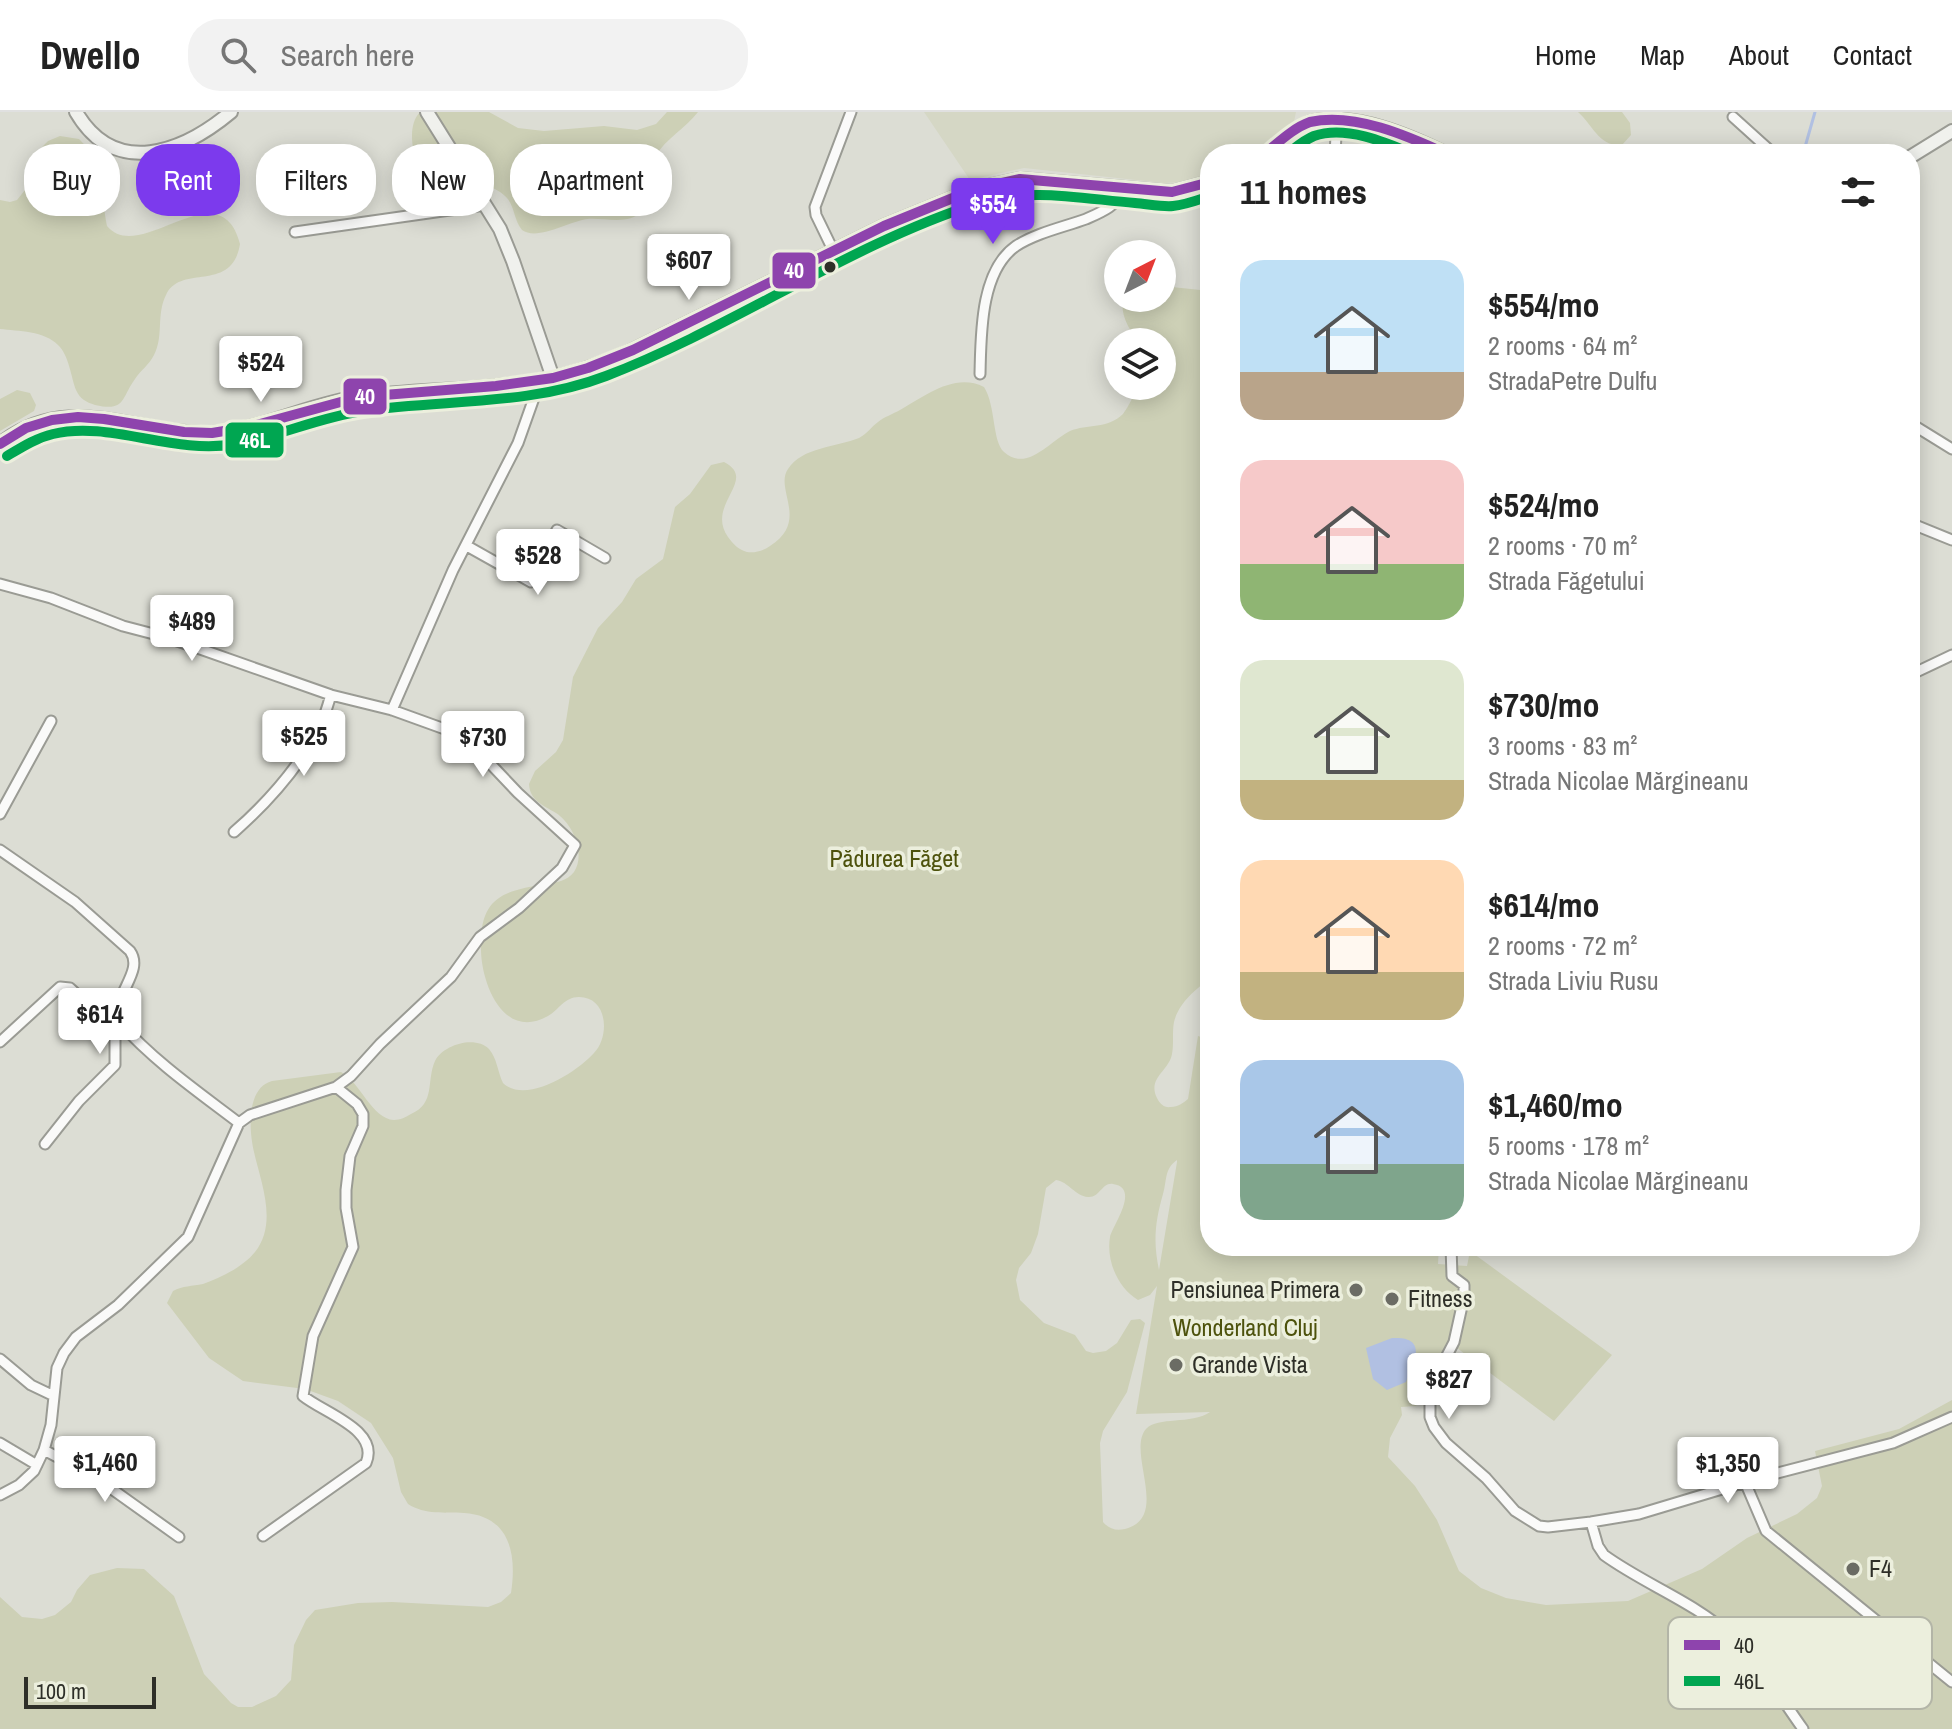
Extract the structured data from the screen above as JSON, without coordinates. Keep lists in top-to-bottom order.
{
  "parks": ["Pădurea Făget", "Wonderland Cluj"],
  "places": [
    "Pensiunea Primera",
    "Fitness",
    "Grande Vista",
    "F4"
  ],
  "lines": ["transit line 40", "transit line 46L"],
  "legend": ["40", "46L"],
  "scale_bar": "100 m",
  "north": "top right",
  "page": {
    "header": "Dwello",
    "search": "Search here",
    "nav": [
      "Home",
      "Map",
      "About",
      "Contact"
    ],
    "chip": [
      "Buy",
      "Rent",
      "Filters",
      "New",
      "Apartment"
    ],
    "heading": "11 homes",
    "price": [
      "$554",
      "$607",
      "$524",
      "$528",
      "$489",
      "$525",
      "$730",
      "$614",
      "$827",
      "$1,460",
      "$1,350"
    ],
    "list": [
      {
        "name": "$554/mo",
        "note": "2 rooms · 64 m² · StradaPetre Dulfu"
      },
      {
        "name": "$524/mo",
        "note": "2 rooms · 70 m² · Strada Făgetului"
      },
      {
        "name": "$730/mo",
        "note": "3 rooms · 83 m² · Strada Nicolae Mărgineanu"
      },
      {
        "name": "$614/mo",
        "note": "2 rooms · 72 m² · Strada Liviu Rusu"
      },
      {
        "name": "$1,460/mo",
        "note": "5 rooms · 178 m² · Strada Nicolae Mărgineanu"
      }
    ],
    "scale": "100 m"
  }
}
